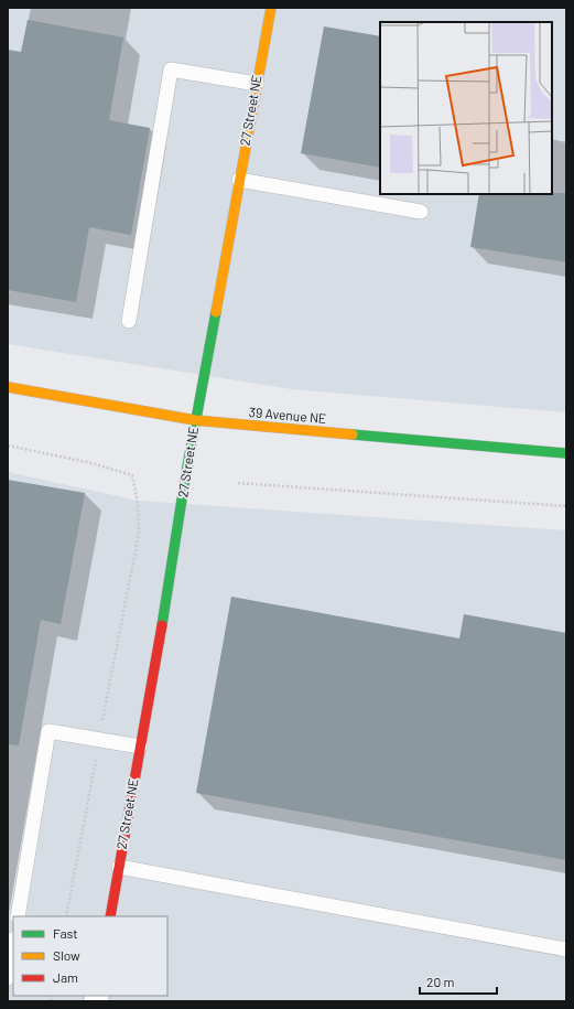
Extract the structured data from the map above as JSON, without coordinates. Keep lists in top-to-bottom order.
{
  "streets": {
    "street": ["27 Street NE", "39 Avenue NE"]
  },
  "crossings": [
    ["27 Street NE", "39 Avenue NE"]
  ],
  "legend": ["Fast", "Slow", "Jam"],
  "scale_bar": "20 m"
}
